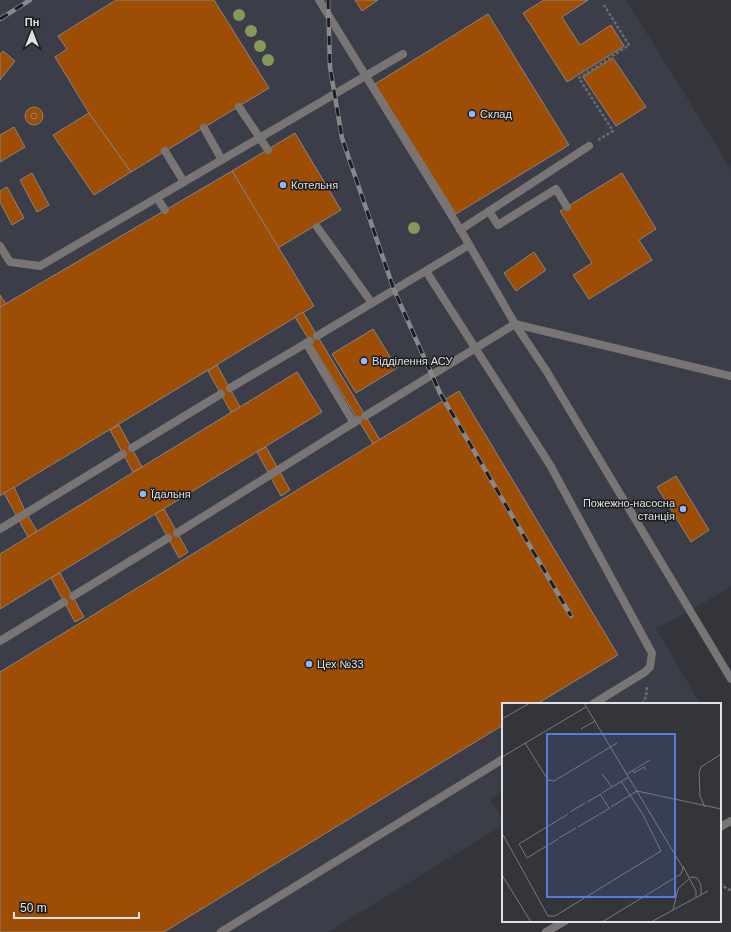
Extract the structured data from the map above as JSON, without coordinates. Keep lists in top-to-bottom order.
{
  "places": [
    "Склад",
    "Котельня",
    "Відділення АСУ",
    "Їдальня",
    "Пожежно-насосна станція",
    "Цех №33"
  ],
  "scale_bar": "50 m",
  "north": "top"
}
